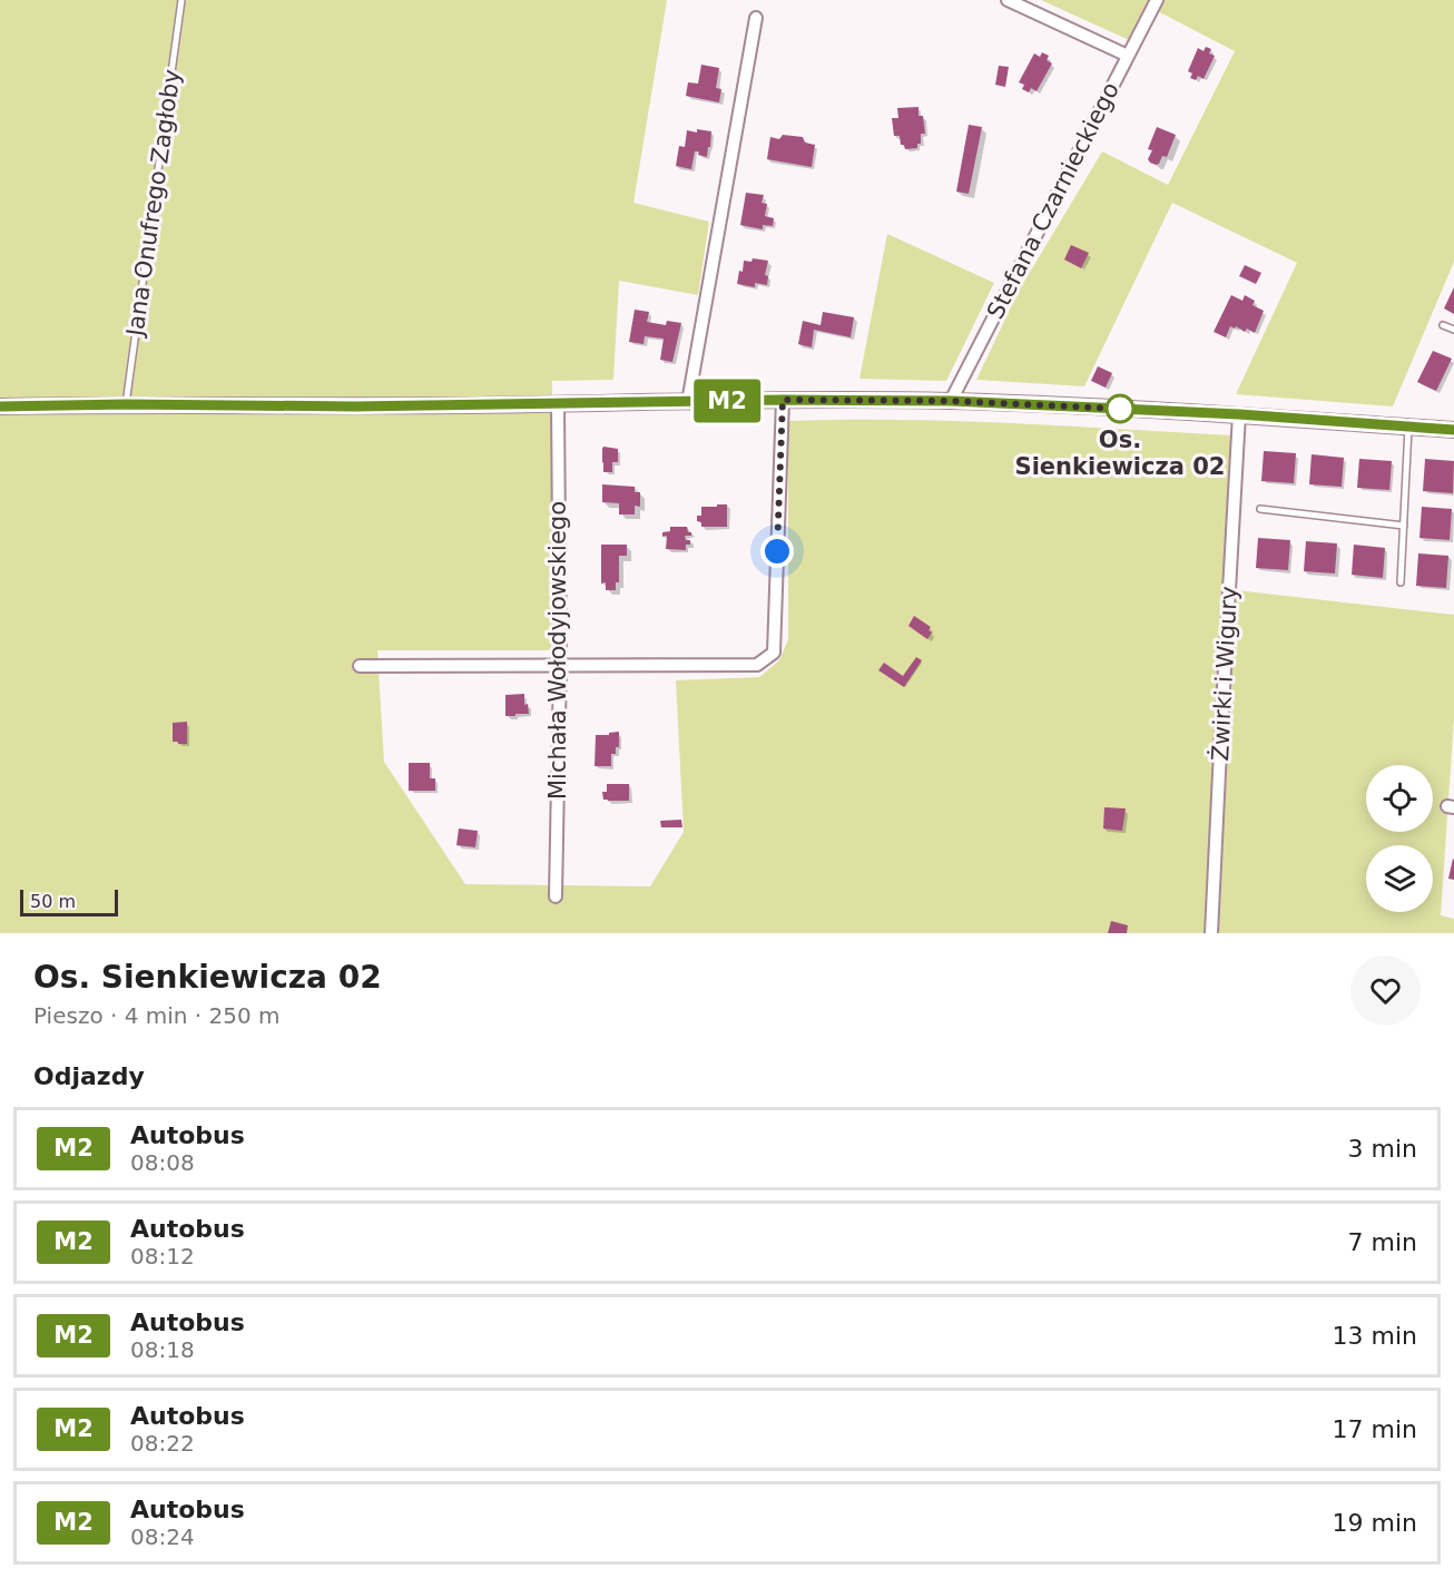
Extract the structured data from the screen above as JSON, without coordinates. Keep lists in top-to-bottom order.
{
  "streets": {
    "street": ["Stefana Czarnieckiego", "Michała Wołodyjowskiego", "Żwirki i Wigury"],
    "lane": ["Jana Onufrego Zagłoby"]
  },
  "places": ["Os. Sienkiewicza 02"],
  "lines": ["bus line M2"],
  "scale_bar": "50 m",
  "page": {
    "on_map": "M2",
    "scale": "50 m",
    "heading": [
      ["Os. Sienkiewicza 02", "Pieszo · 4 min · 250 m"],
      "Odjazdy"
    ],
    "list": [
      {
        "mark": "M2",
        "name": "Autobus",
        "note": "08:08",
        "value": "3 min"
      },
      {
        "mark": "M2",
        "name": "Autobus",
        "note": "08:12",
        "value": "7 min"
      },
      {
        "mark": "M2",
        "name": "Autobus",
        "note": "08:18",
        "value": "13 min"
      },
      {
        "mark": "M2",
        "name": "Autobus",
        "note": "08:22",
        "value": "17 min"
      },
      {
        "mark": "M2",
        "name": "Autobus",
        "note": "08:24",
        "value": "19 min"
      }
    ]
  }
}
